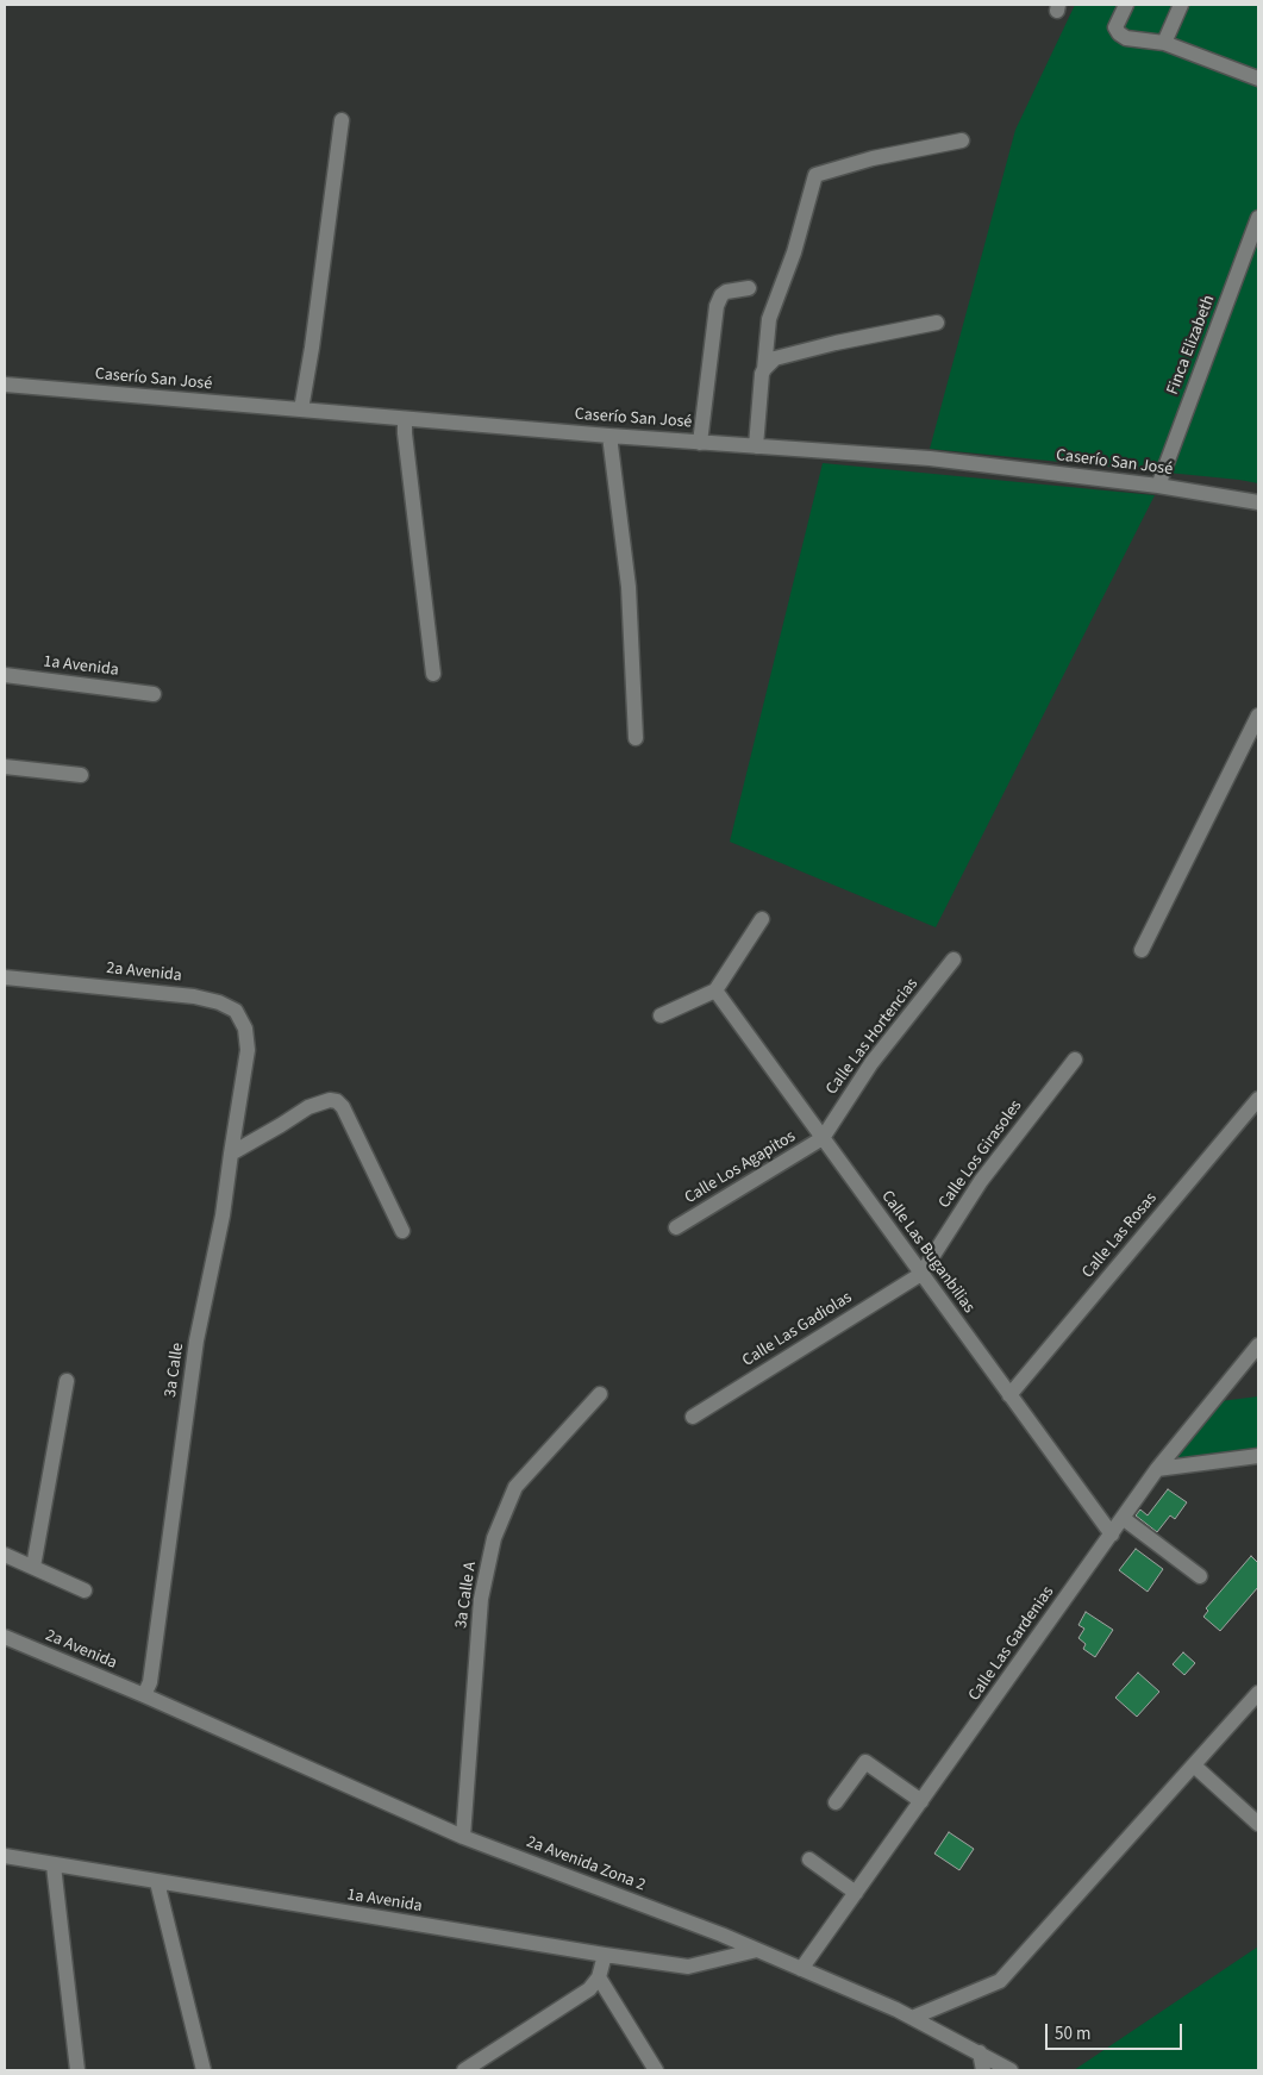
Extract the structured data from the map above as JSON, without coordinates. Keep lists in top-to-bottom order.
{
  "streets": {
    "street": [
      "Finca Elizabeth",
      "Caserío San José",
      "1a Avenida",
      "2a Avenida",
      "Calle Las Hortencias",
      "Calle Los Girasoles",
      "Calle Los Agapitos",
      "Calle Las Rosas",
      "Calle Las Buganbilias",
      "Calle Las Gadiolas",
      "3a Calle",
      "3a Calle A",
      "Calle Las Gardenias",
      "2a Avenida Zona 2"
    ]
  },
  "crossings": [
    ["Finca Elizabeth", "Caserío San José"],
    ["1a Avenida", "2a Avenida Zona 2"],
    ["2a Avenida", "3a Calle"],
    ["2a Avenida", "2a Avenida Zona 2"],
    ["Calle Las Hortencias", "Calle Los Agapitos"],
    ["Calle Las Hortencias", "Calle Las Buganbilias"],
    ["Calle Los Girasoles", "Calle Las Buganbilias"],
    ["Calle Los Girasoles", "Calle Las Gadiolas"],
    ["Calle Los Agapitos", "Calle Las Buganbilias"],
    ["Calle Las Rosas", "Calle Las Buganbilias"],
    ["Calle Las Buganbilias", "Calle Las Gadiolas"],
    ["Calle Las Buganbilias", "Calle Las Gardenias"],
    ["3a Calle", "2a Avenida Zona 2"],
    ["3a Calle A", "2a Avenida Zona 2"],
    ["Calle Las Gardenias", "2a Avenida Zona 2"]
  ],
  "scale_bar": "50 m"
}
